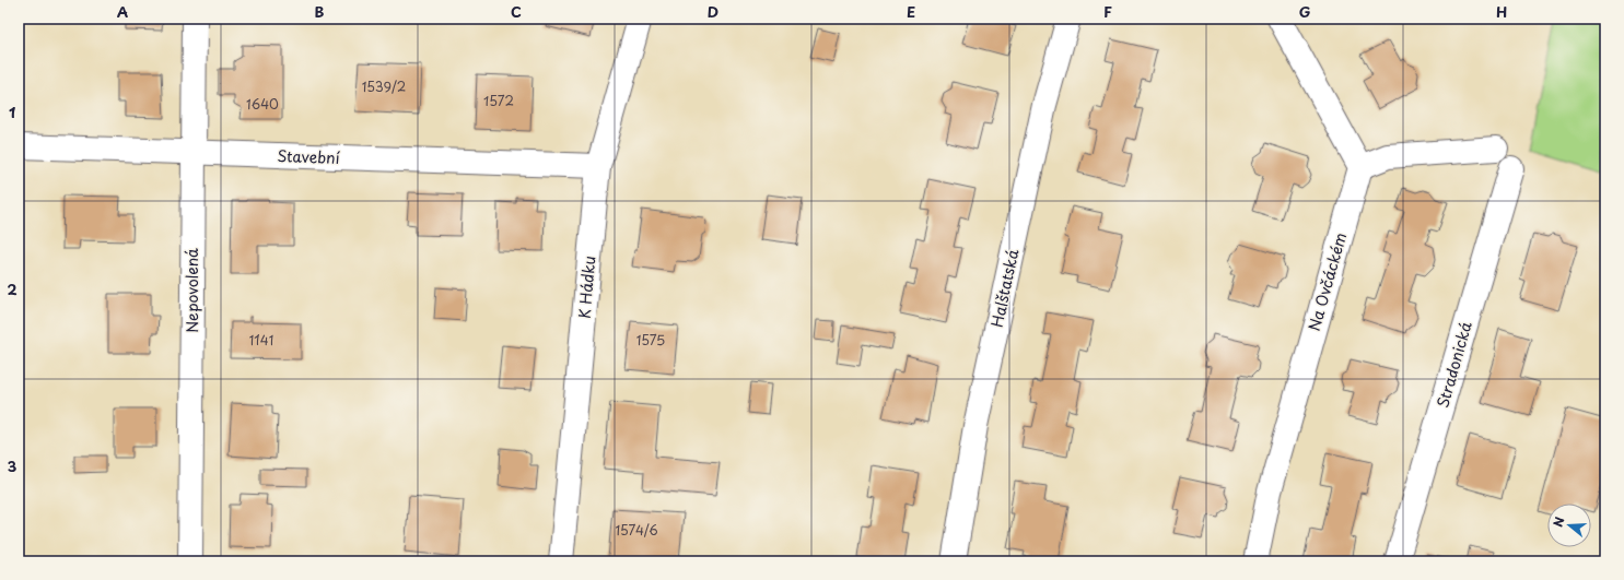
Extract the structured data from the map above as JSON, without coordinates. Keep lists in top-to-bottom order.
{
  "streets": {
    "street": [
      "Stavební",
      "Na Ovčáckém",
      "K Hádku",
      "Halštatská",
      "Nepovolená",
      "Stradonická"
    ]
  },
  "crossings": [
    ["Stavební", "K Hádku"],
    ["Stavební", "Nepovolená"]
  ],
  "house_numbers": [
    "1539/2",
    "1572",
    "1640",
    "1141",
    "1575",
    "1574/6"
  ],
  "north": "left",
  "grid": {
    "columns": [
      "A",
      "B",
      "C",
      "D",
      "E",
      "F",
      "G",
      "H"
    ],
    "rows": ["1", "2", "3"]
  }
}
